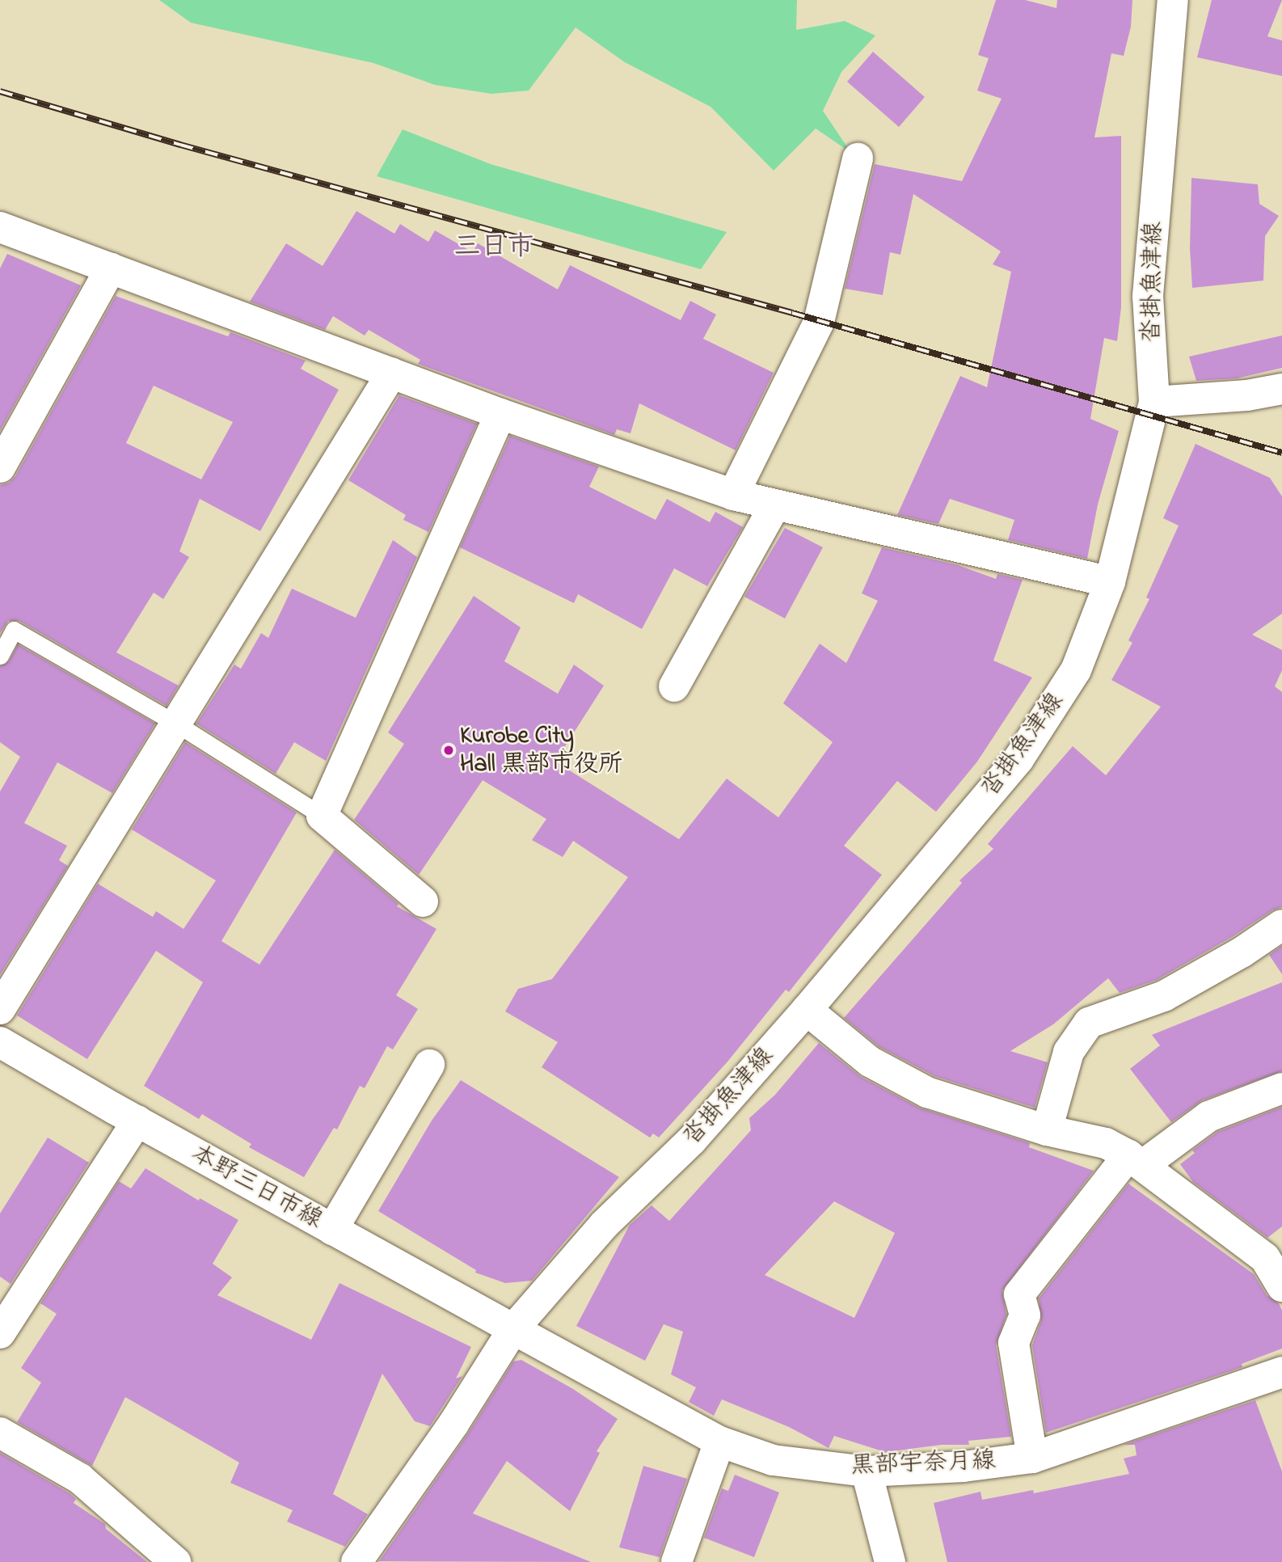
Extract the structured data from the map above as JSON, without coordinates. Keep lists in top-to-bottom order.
{
  "streets": {
    "street": ["沓掛魚津線", "本野三日市線", "黒部宇奈月線"]
  },
  "crossings": [
    ["沓掛魚津線", "本野三日市線"],
    ["沓掛魚津線", "黒部宇奈月線"],
    ["本野三日市線", "黒部宇奈月線"]
  ],
  "districts": ["三日市"],
  "places": ["Kurobe City Hall 黒部市役所"]
}
